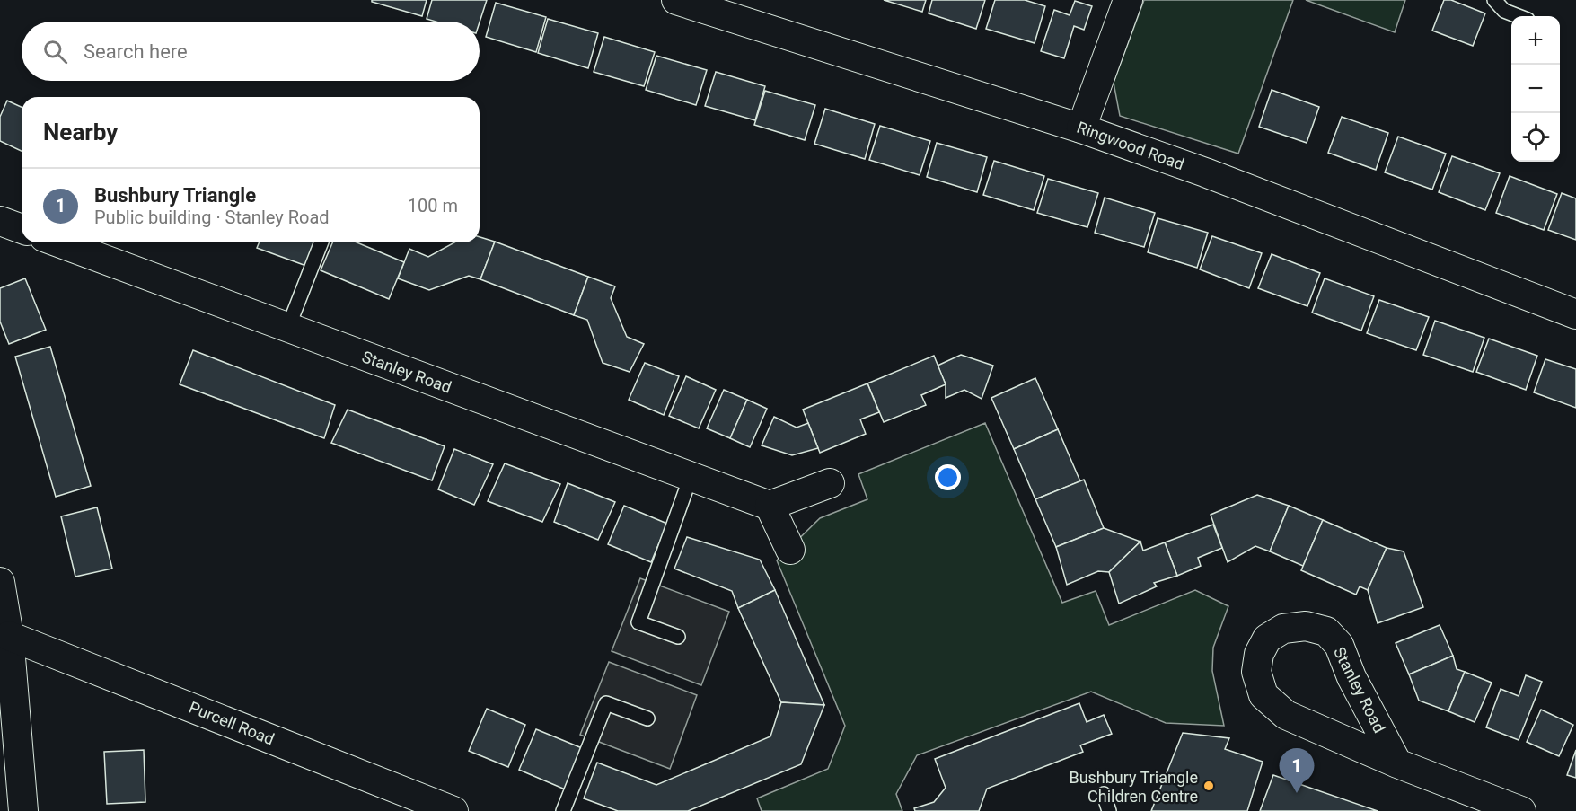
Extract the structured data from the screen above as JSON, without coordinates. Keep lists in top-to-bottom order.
{
  "streets": {
    "street": ["Ringwood Road", "Stanley Road", "Purcell Road"]
  },
  "places": ["Bushbury Triangle Children Centre"],
  "page": {
    "map_buttons": ["+", "−"],
    "search": "Search here",
    "heading": "Nearby",
    "list": [
      {
        "mark": "1",
        "name": "Bushbury Triangle",
        "note": "Public building · Stanley Road",
        "value": "100 m"
      }
    ],
    "pins": "1"
  }
}
